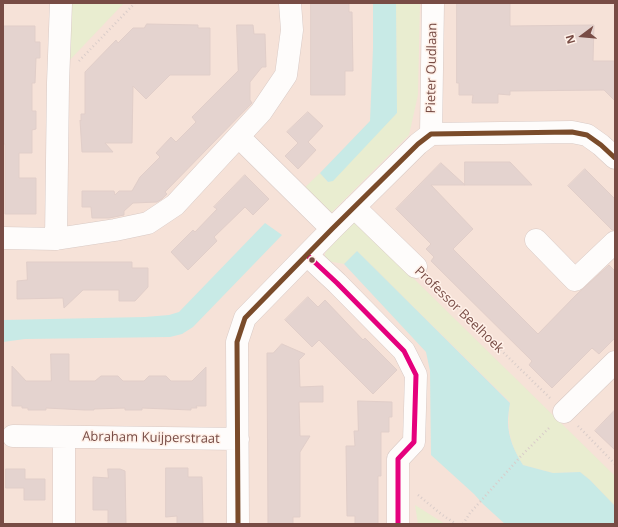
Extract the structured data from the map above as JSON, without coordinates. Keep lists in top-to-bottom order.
{
  "streets": {
    "street": ["Pieter Oudlaan", "Professor Beelhoek", "Abraham Kuijperstraat"]
  },
  "north": "left"
}
